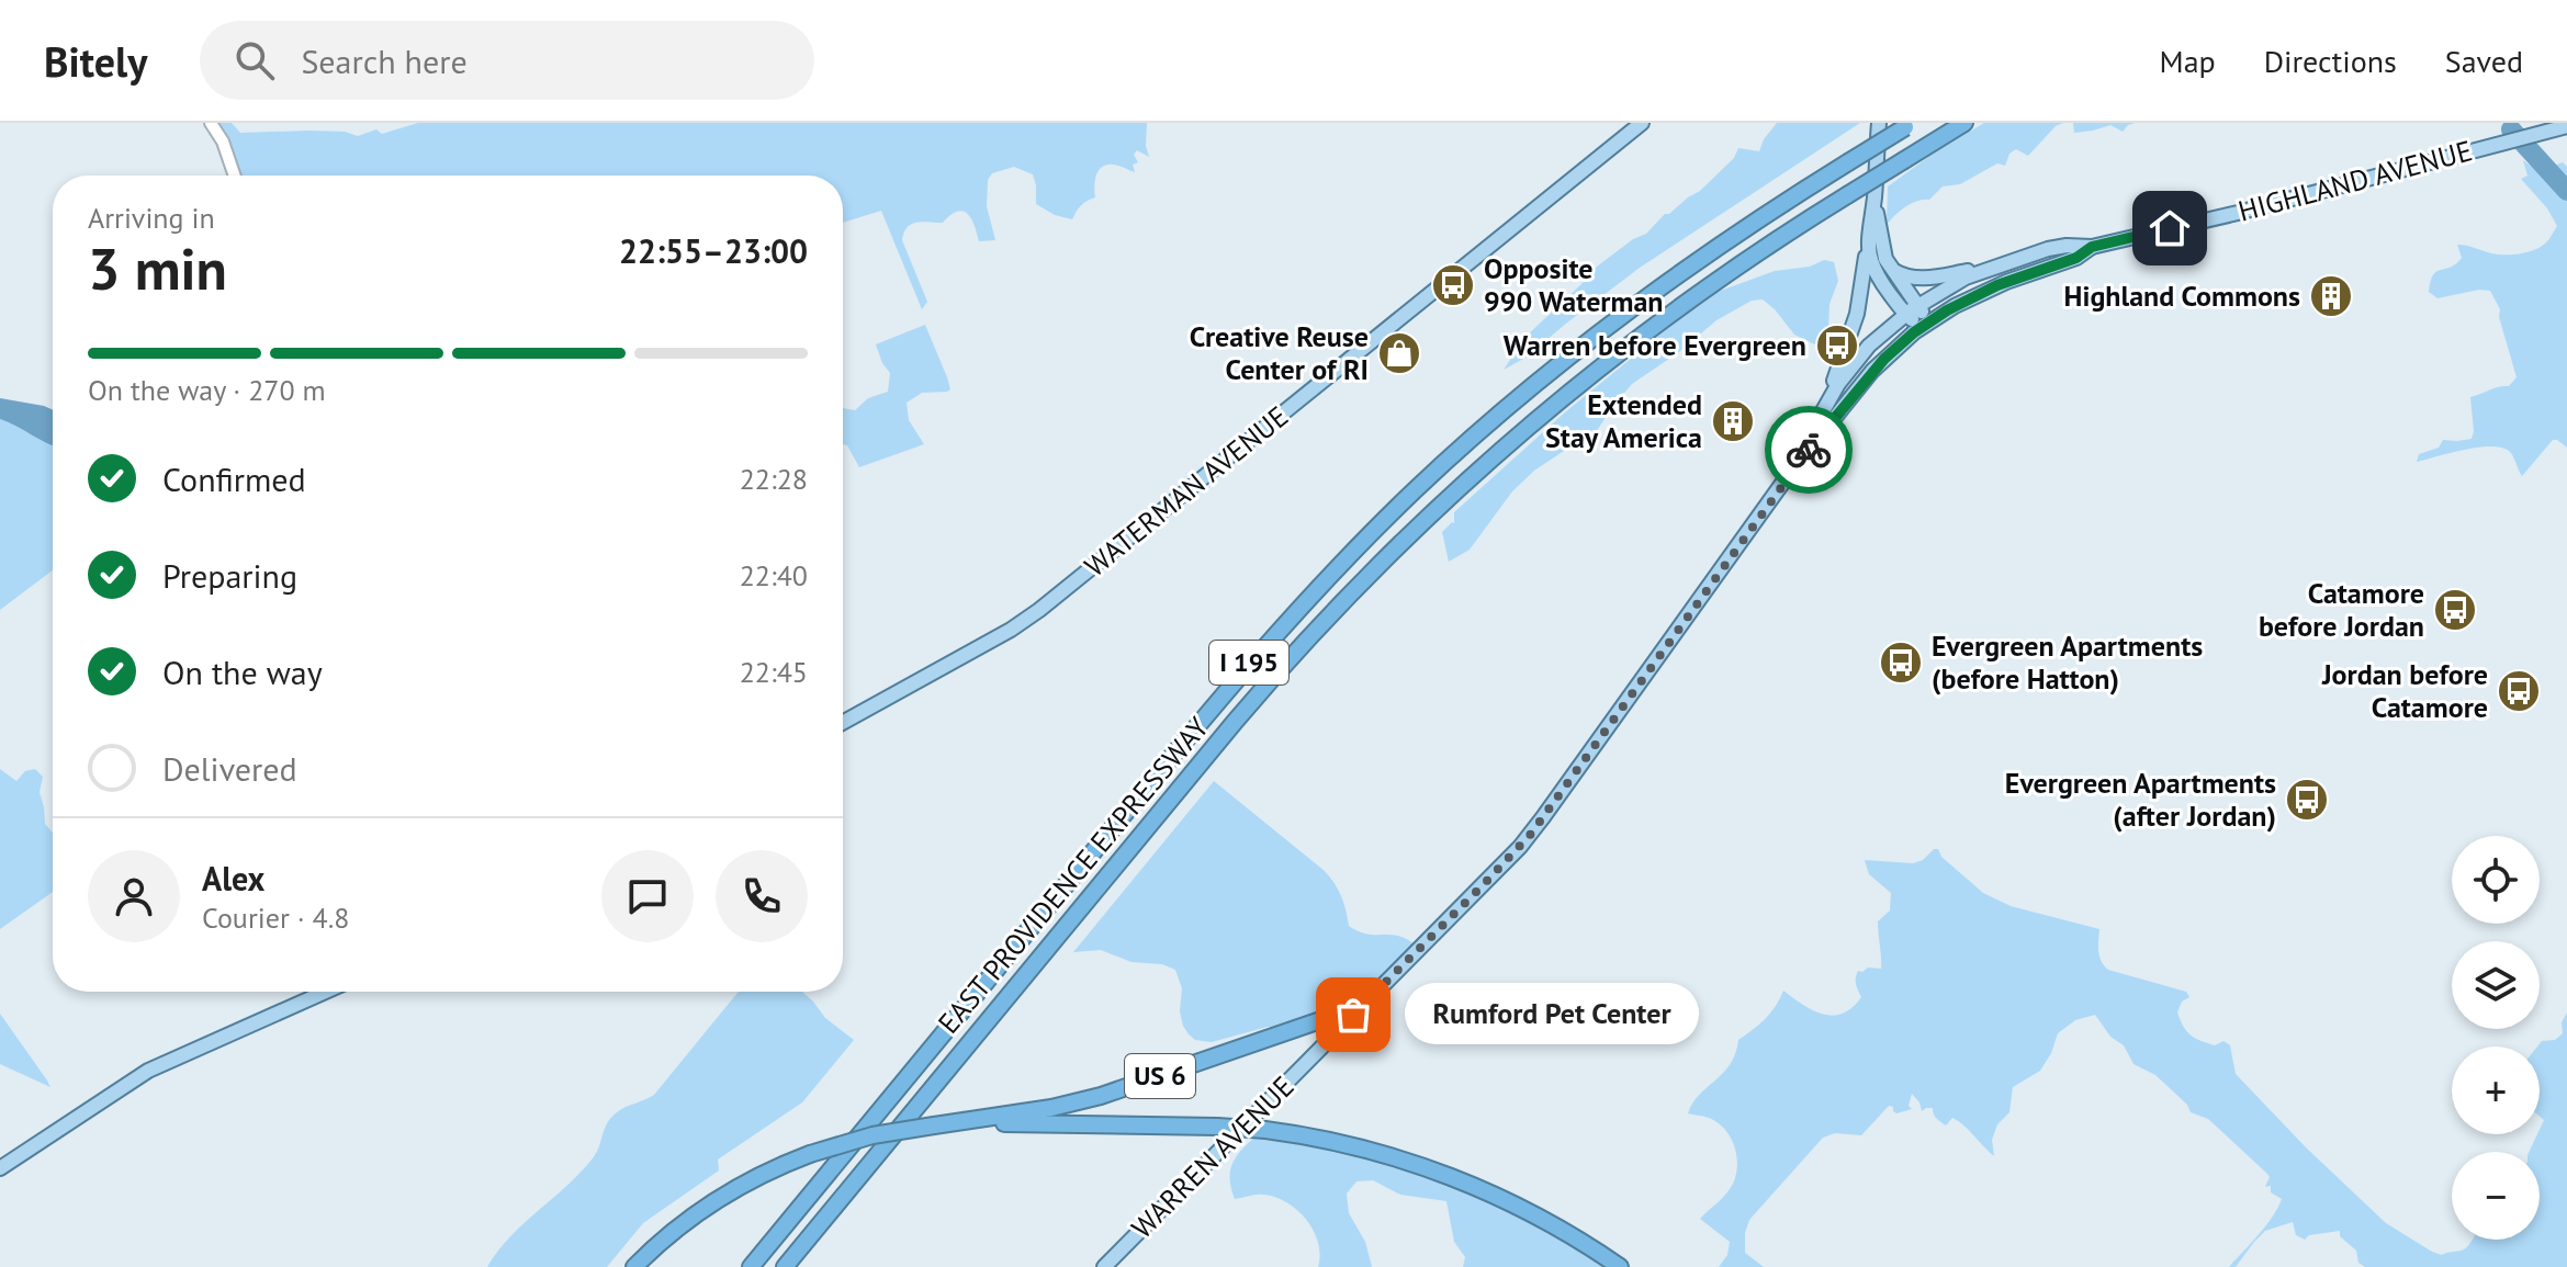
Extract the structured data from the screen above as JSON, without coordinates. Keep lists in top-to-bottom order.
{
  "streets": {
    "highway": ["I 195", "EAST PROVIDENCE EXPRESSWAY", "US 6"],
    "main road": ["HIGHLAND AVENUE", "WATERMAN AVENUE", "WARREN AVENUE"]
  },
  "crossings": [
    ["HIGHLAND AVENUE", "WARREN AVENUE"],
    ["US 6", "WARREN AVENUE"]
  ],
  "places": {
    "bus stop": [
      "Opposite 990 Waterman",
      "Warren before Evergreen",
      "Catamore before Jordan",
      "Evergreen Apartments (before Hatton)",
      "Jordan before Catamore",
      "Evergreen Apartments (after Jordan)"
    ],
    "building": ["Highland Commons", "Extended Stay America"],
    "shop": ["Creative Reuse Center of RI"],
    "other": ["Rumford Pet Center"]
  },
  "page": {
    "header": "Bitely",
    "search": "Search here",
    "nav": ["Map", "Directions", "Saved"],
    "heading": ["3 min", "Arriving in", "22:55–23:00"],
    "panel": ["Alex", "Courier · 4.8"],
    "bar": "On the way · 270 m",
    "list": [
      ["Confirmed", "22:28"],
      ["Preparing", "22:40"],
      ["On the way", "22:45"],
      "Delivered"
    ],
    "map_buttons": ["+", "−"],
    "bubble": "Rumford Pet Center"
  }
}
